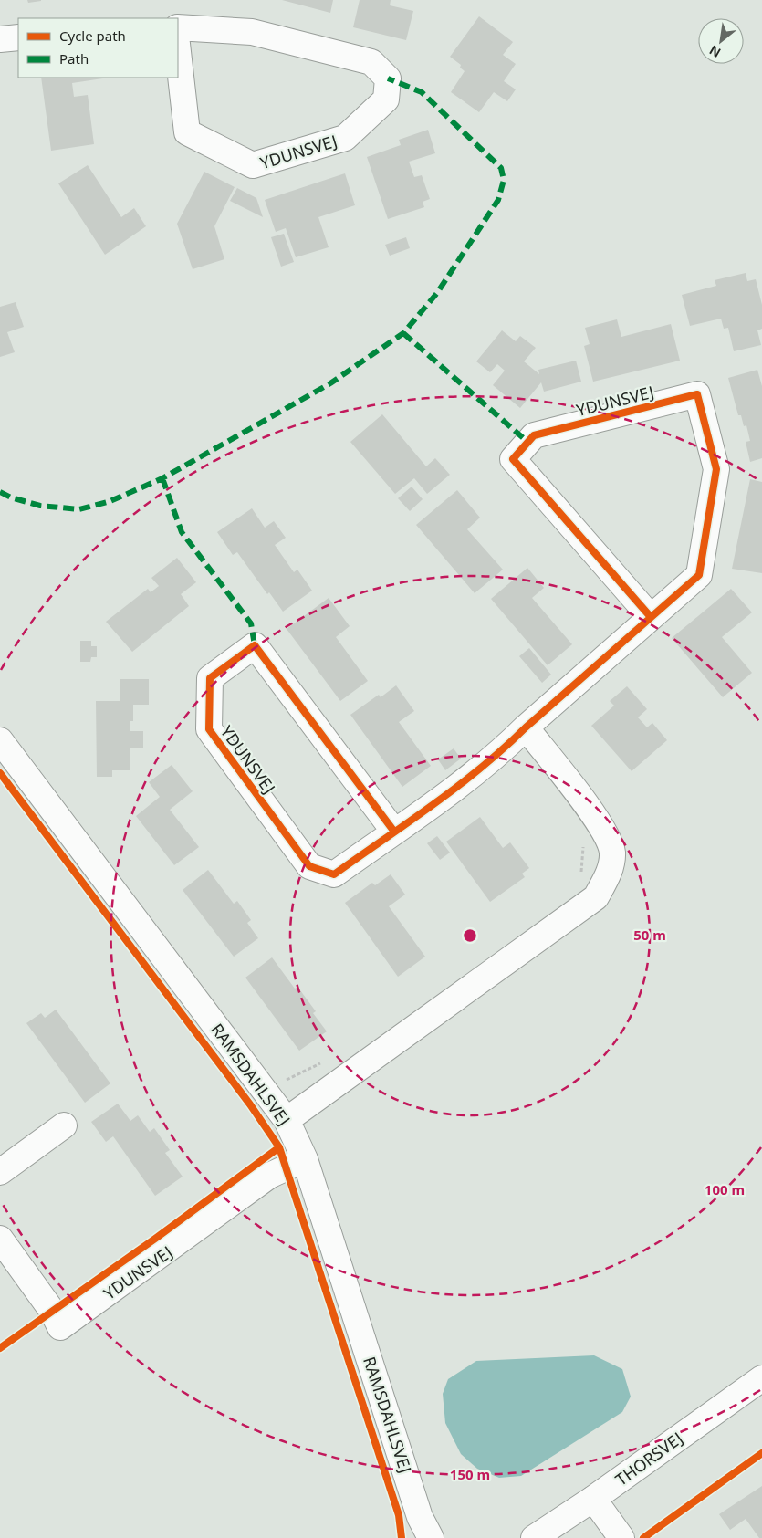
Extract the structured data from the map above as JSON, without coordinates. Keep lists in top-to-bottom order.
{
  "streets": {
    "street": ["YDUNSVEJ", "RAMSDAHLSVEJ", "THORSVEJ"]
  },
  "crossings": [
    ["YDUNSVEJ", "RAMSDAHLSVEJ"]
  ],
  "legend": ["Cycle path", "Path"],
  "north": "bottom left",
  "rings": ["50 m", "100 m", "150 m"]
}
